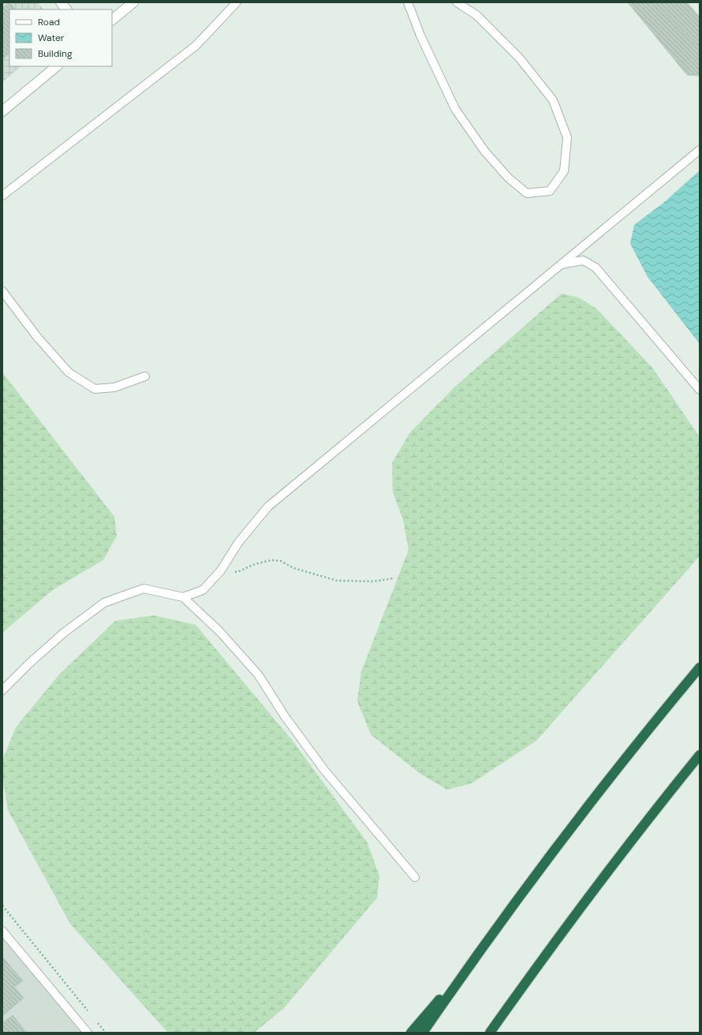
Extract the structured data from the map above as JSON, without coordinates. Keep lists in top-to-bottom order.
{
  "legend": ["Road", "Water", "Building"]
}
